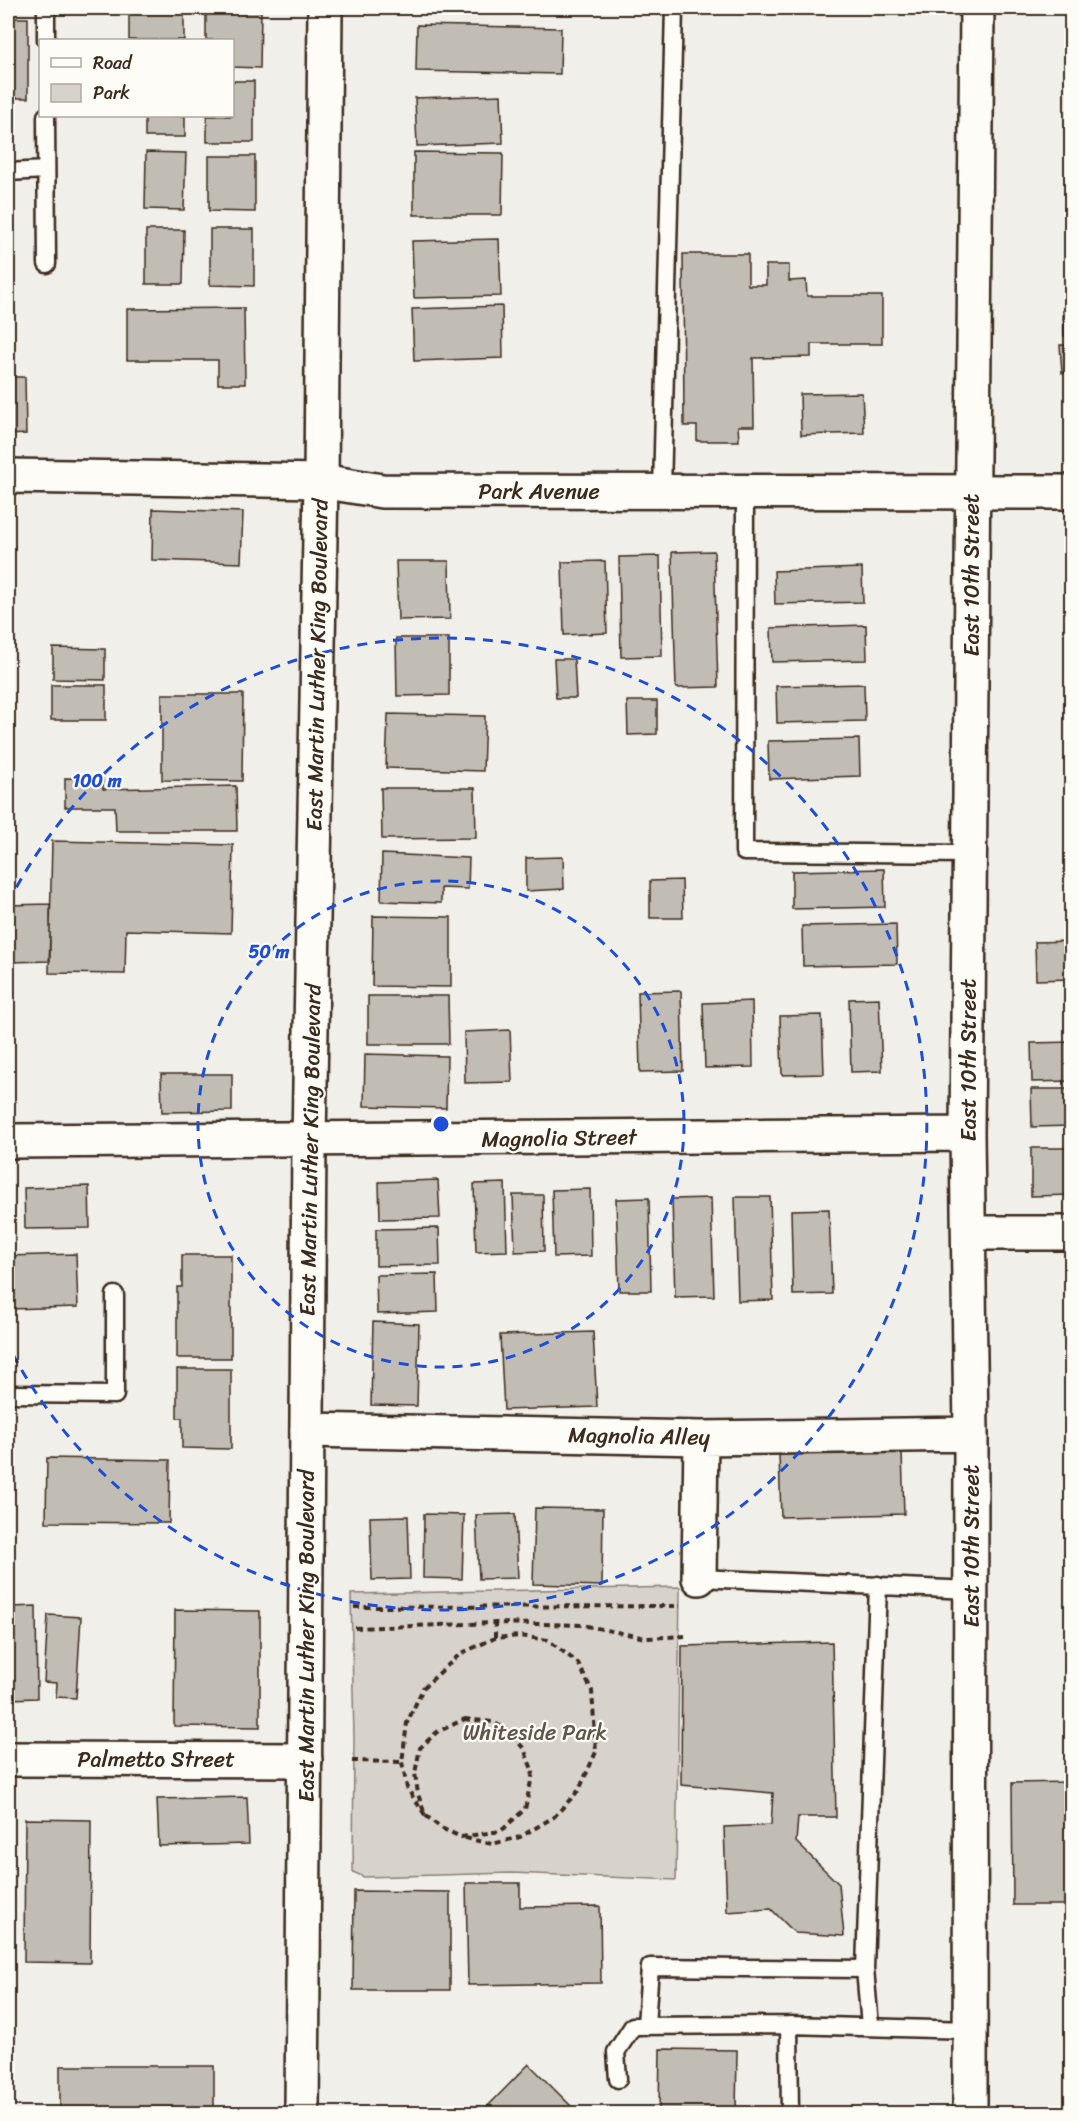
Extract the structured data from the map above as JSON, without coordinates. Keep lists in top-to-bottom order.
{
  "streets": {
    "street": [
      "Park Avenue",
      "East 10th Street",
      "East Martin Luther King Boulevard",
      "Magnolia Street",
      "Magnolia Alley",
      "Palmetto Street"
    ]
  },
  "crossings": [
    ["Park Avenue", "East 10th Street"],
    ["Park Avenue", "East Martin Luther King Boulevard"],
    ["East 10th Street", "Magnolia Street"],
    ["East 10th Street", "Magnolia Alley"],
    ["East Martin Luther King Boulevard", "Magnolia Street"],
    ["East Martin Luther King Boulevard", "Magnolia Alley"],
    ["East Martin Luther King Boulevard", "Palmetto Street"]
  ],
  "parks": ["Whiteside Park"],
  "legend": ["Road", "Park"],
  "rings": ["100 m", "50 m"]
}
